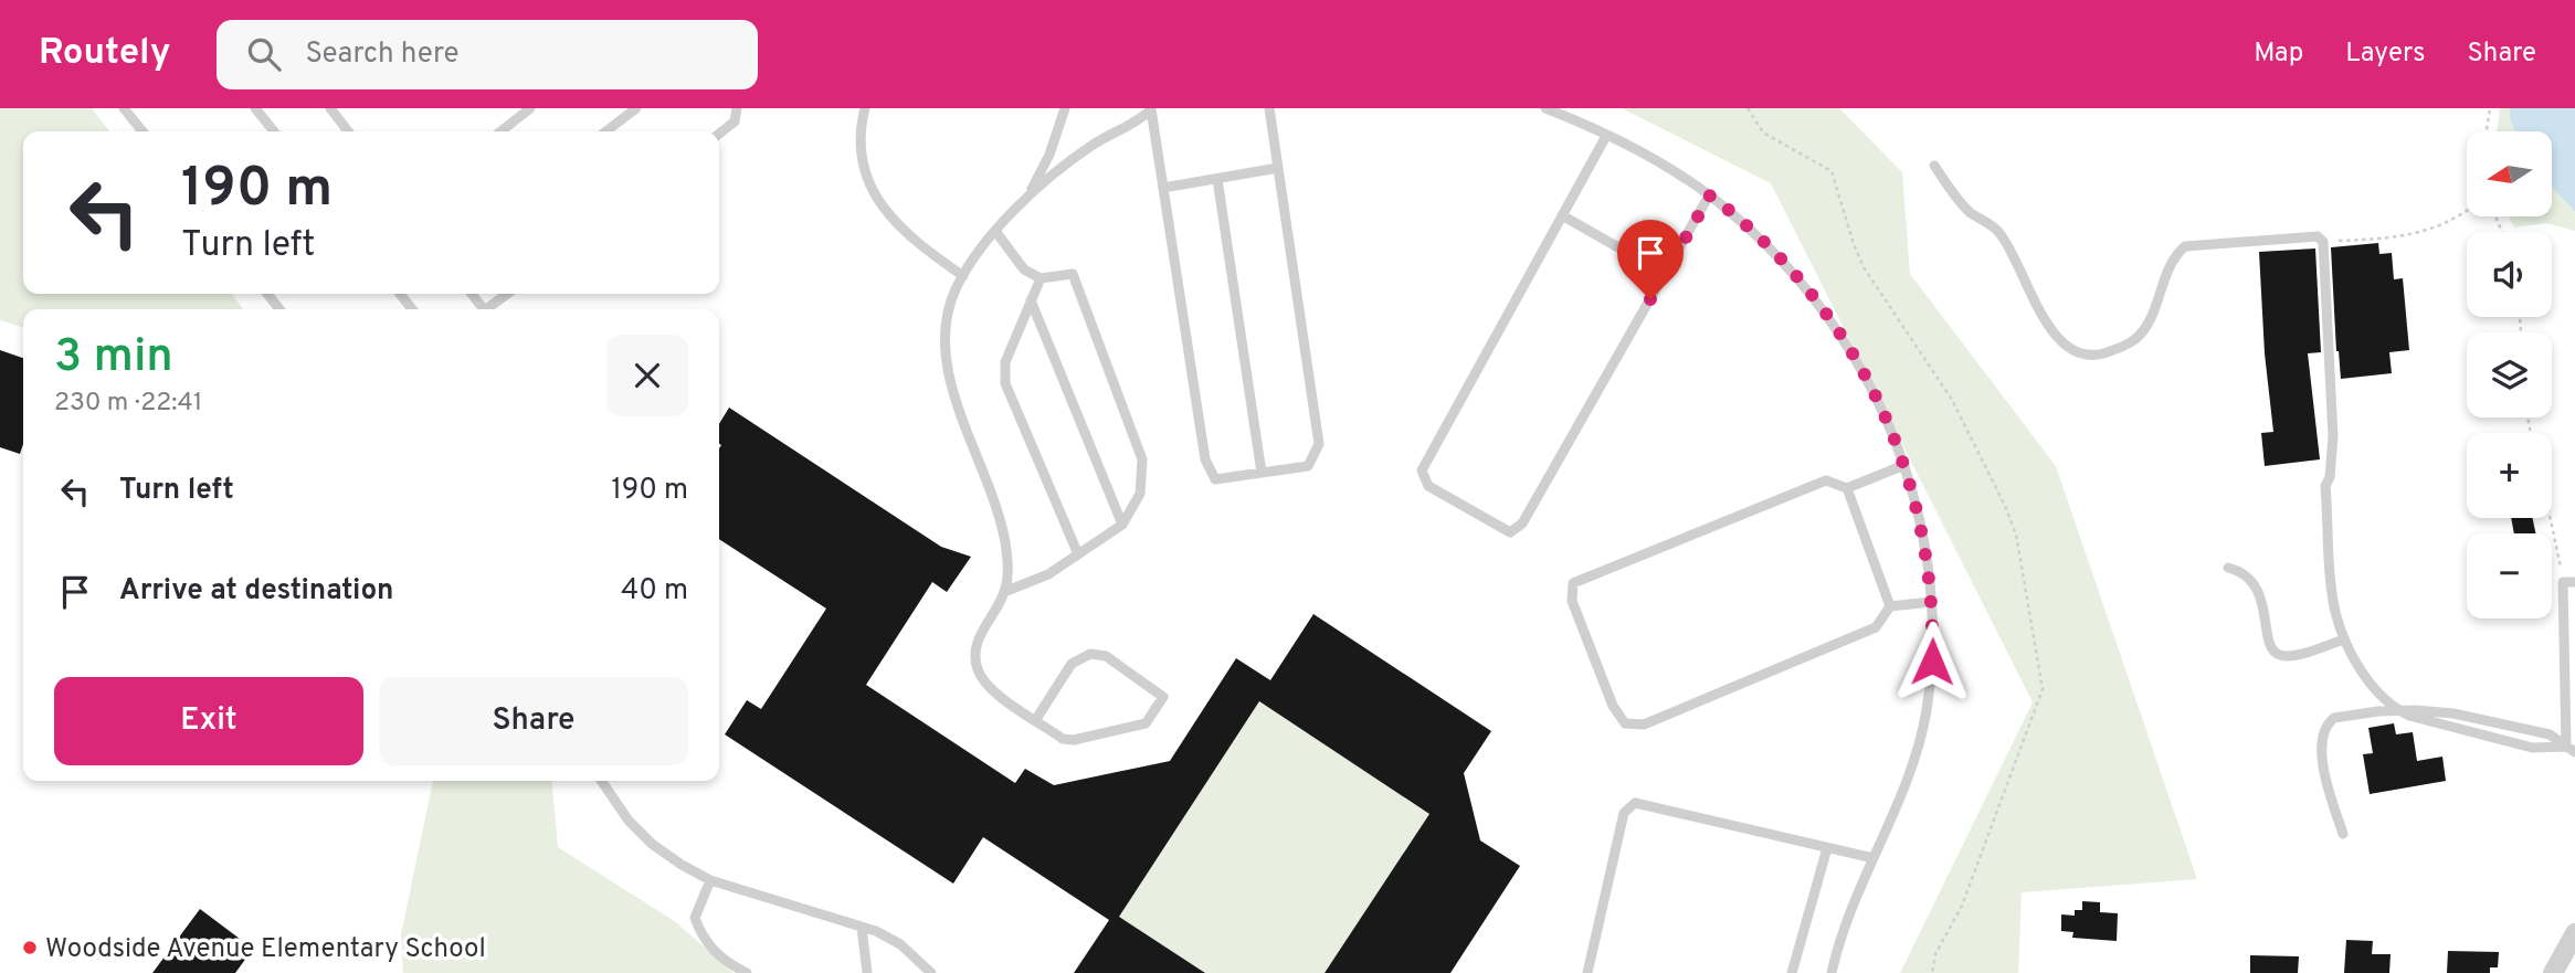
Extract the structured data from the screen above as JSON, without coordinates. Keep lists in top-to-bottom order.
{
  "places": ["Woodside Avenue Elementary School"],
  "north": "left",
  "page": {
    "header": "Routely",
    "search": "Search here",
    "nav": ["Map", "Layers", "Share"],
    "map_buttons": ["+", "−"],
    "turn": ["190 m", "Turn left"],
    "heading": ["3 min", "230 m · 22:41"],
    "list": [
      {
        "name": "Turn left",
        "value": "190 m"
      },
      {
        "name": "Arrive at destination",
        "value": "40 m"
      }
    ],
    "buttons": ["Exit", "Share"]
  }
}
